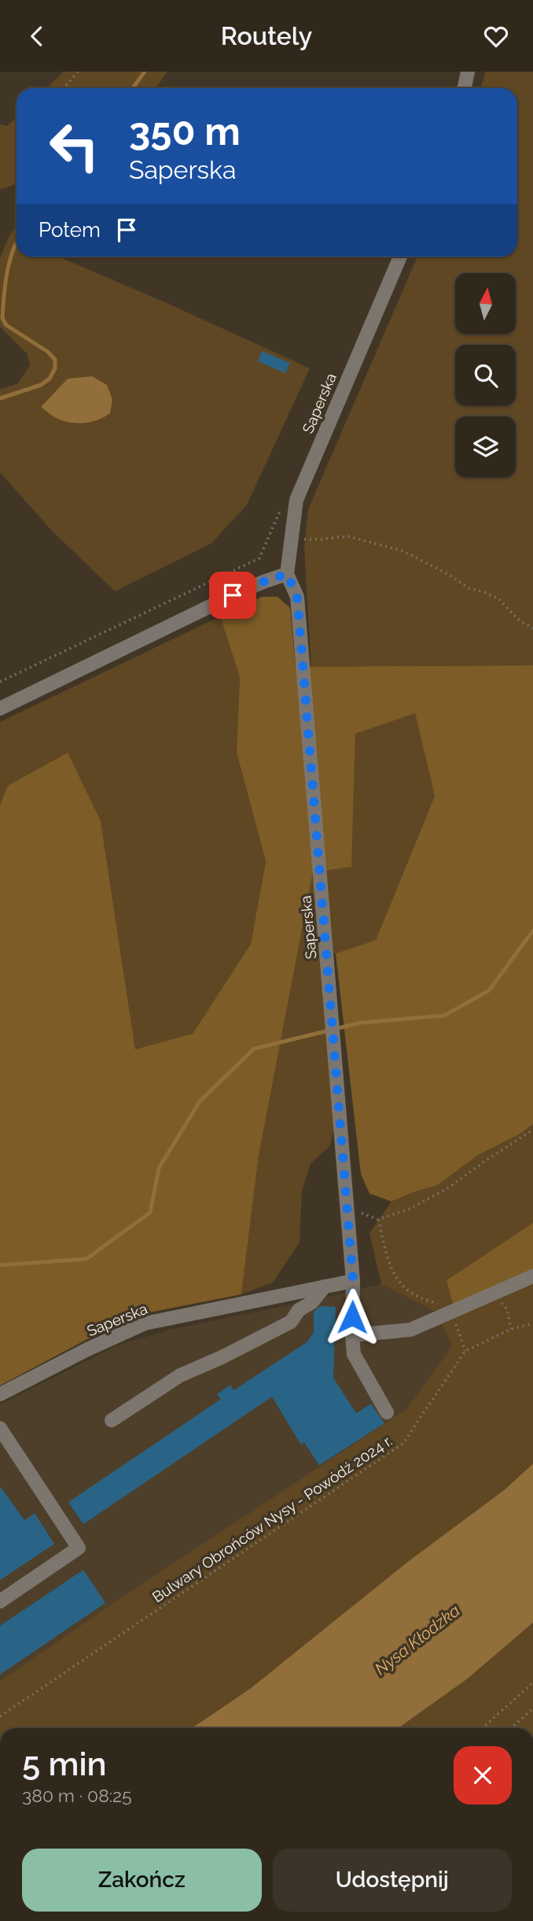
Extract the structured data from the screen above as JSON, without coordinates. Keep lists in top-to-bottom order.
{
  "streets": {
    "street": ["Saperska"],
    "path": ["Bulwary Obrońców Nysy - Powódź 2024 r."]
  },
  "water": ["Nysa Kłodzka"],
  "north": "top",
  "page": {
    "header": "Routely",
    "turn": ["350 m", "Saperska"],
    "then": "Potem",
    "heading": ["5 min", "380 m · 08:25"],
    "buttons": ["Zakończ", "Udostępnij"]
  }
}
